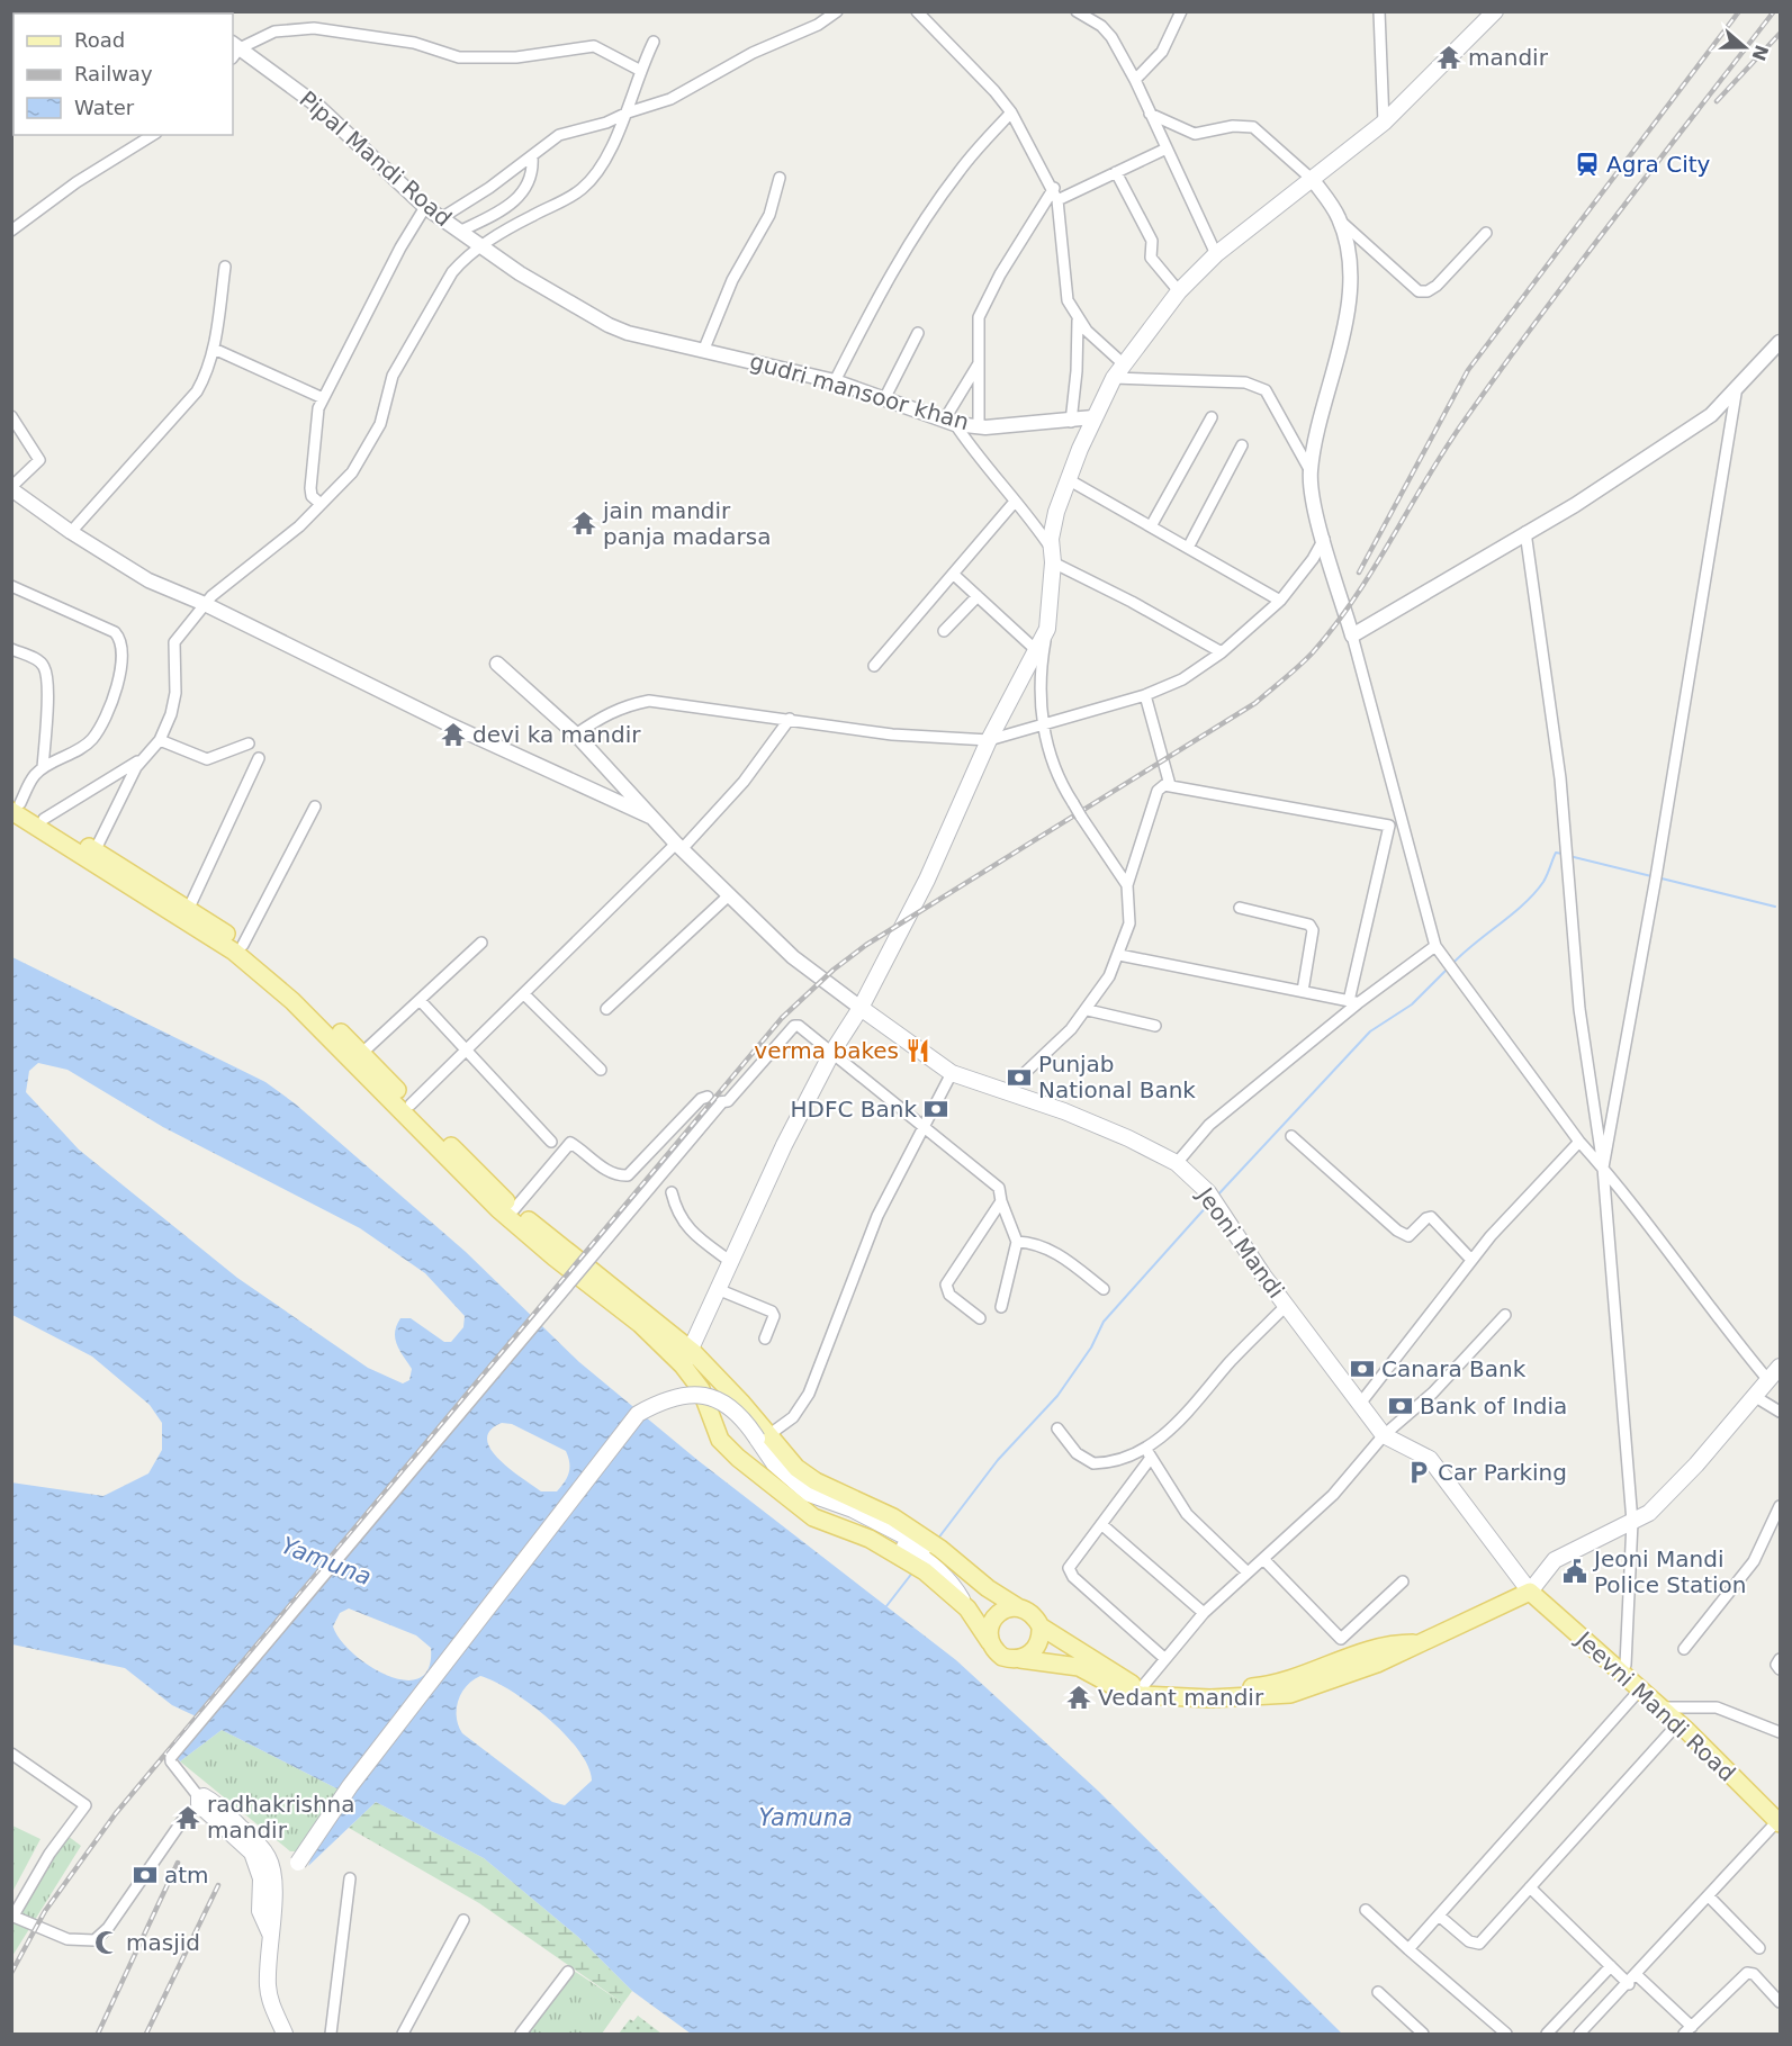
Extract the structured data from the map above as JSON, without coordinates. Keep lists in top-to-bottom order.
{
  "streets": {
    "main road": ["Jeoni Mandi", "Jeevni Mandi Road"],
    "street": ["Pipal Mandi Road", "gudri mansoor khan"]
  },
  "crossings": [
    ["Pipal Mandi Road", "gudri mansoor khan"],
    ["Jeoni Mandi", "Jeevni Mandi Road"]
  ],
  "water": ["Yamuna"],
  "places": {
    "temple": [
      "mandir",
      "jain mandir panja madarsa",
      "devi ka mandir",
      "Vedant mandir",
      "radhakrishna mandir"
    ],
    "station": ["Agra City"],
    "restaurant": ["verma bakes"],
    "bank": [
      "Punjab National Bank",
      "HDFC Bank",
      "Canara Bank",
      "Bank of India",
      "atm"
    ],
    "parking": ["Car Parking"],
    "public building": ["Jeoni Mandi Police Station"],
    "mosque": ["masjid"]
  },
  "legend": ["Road", "Railway", "Water"],
  "north": "right"
}
